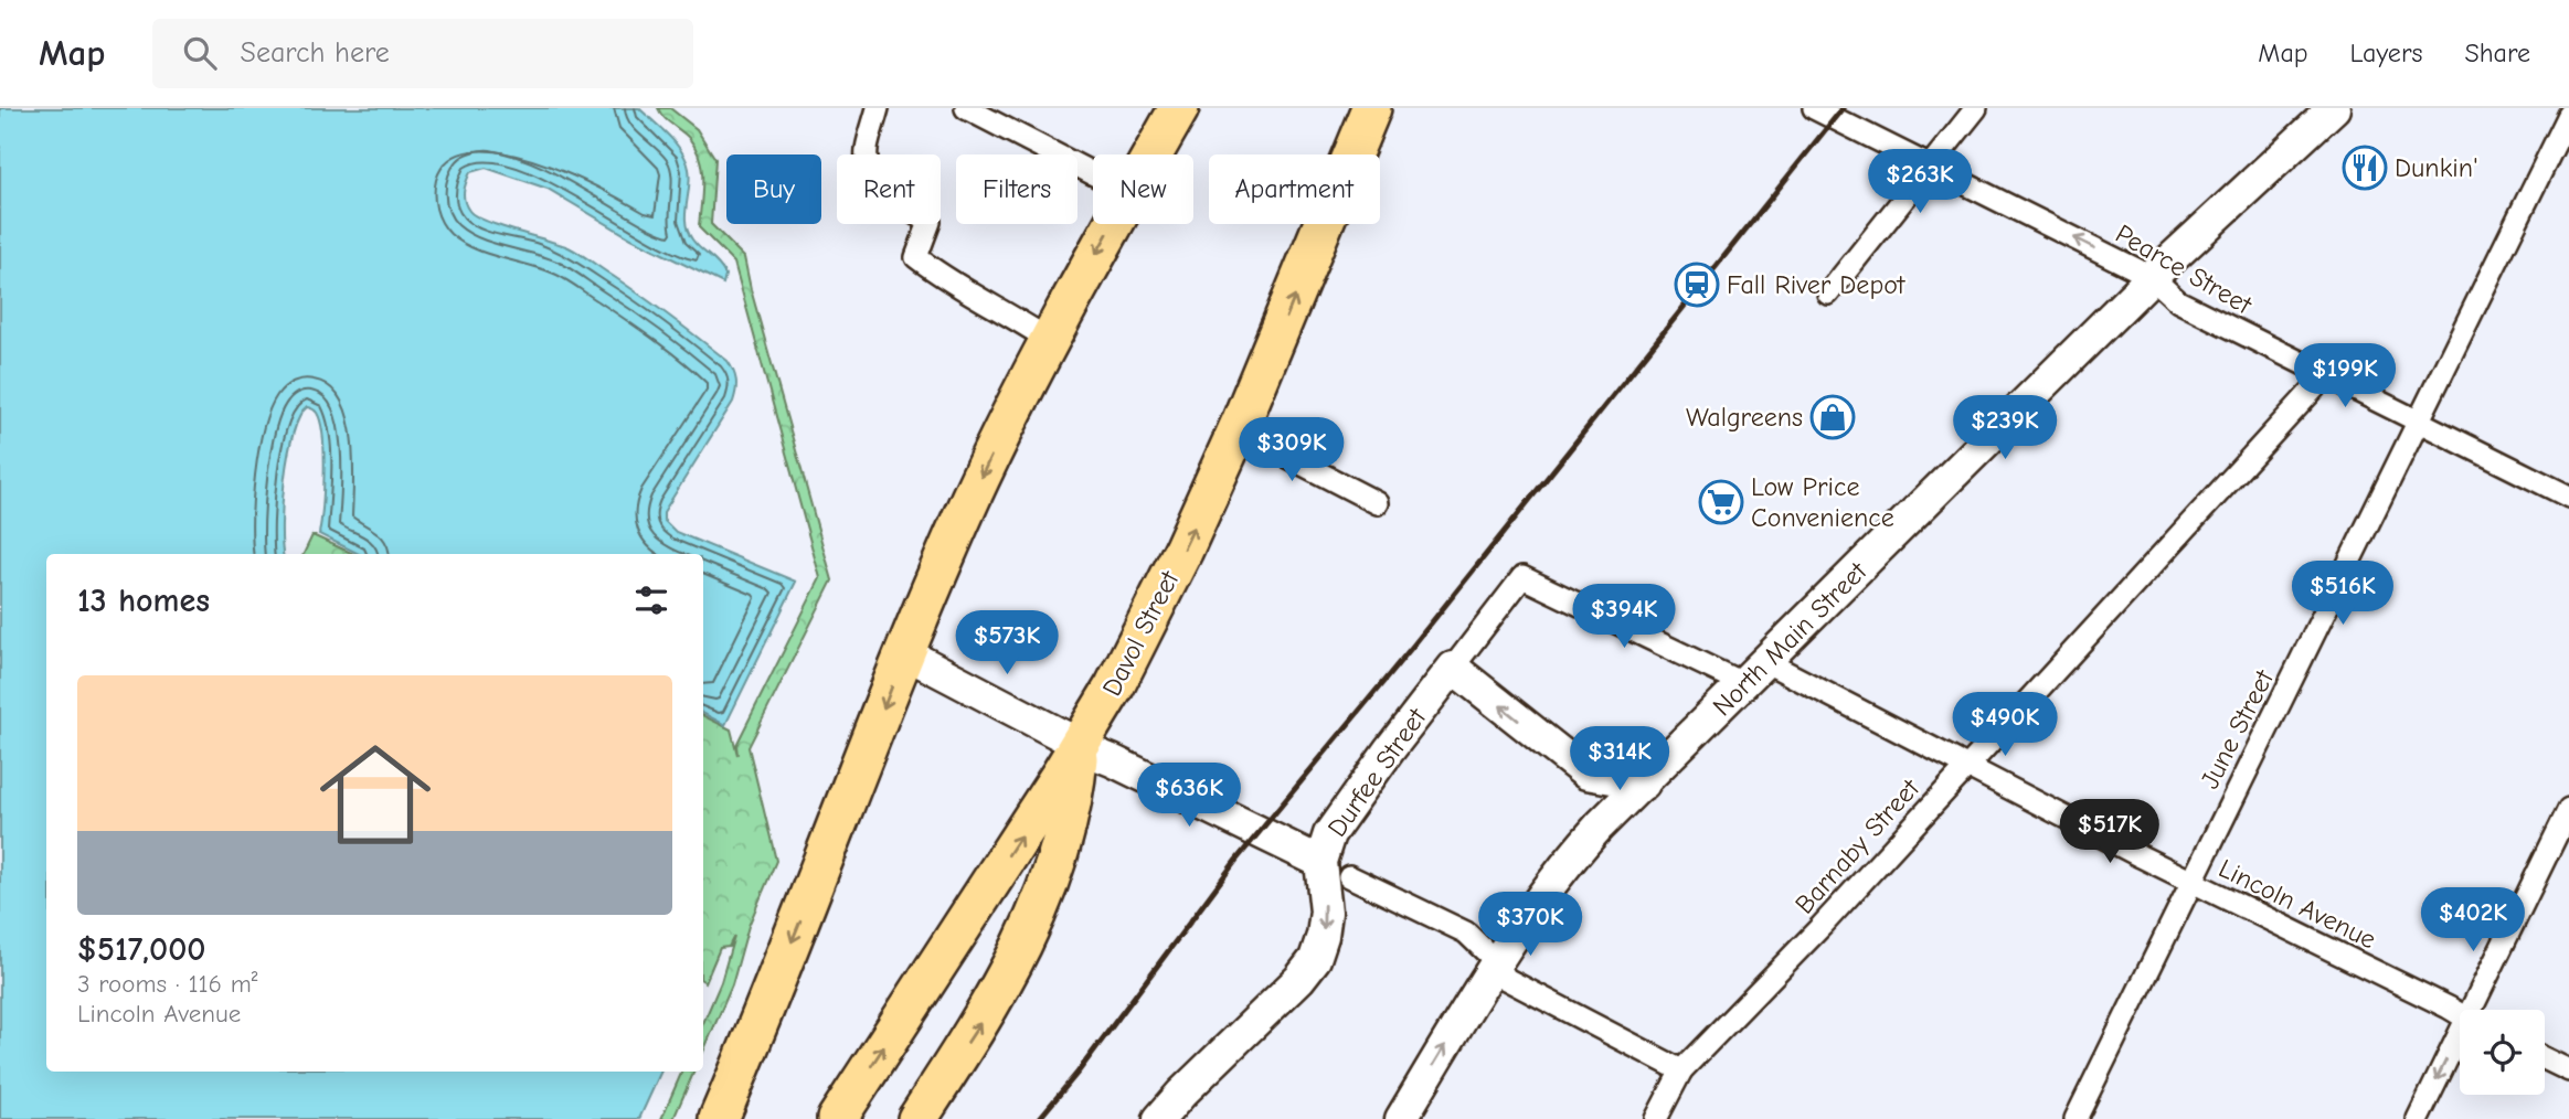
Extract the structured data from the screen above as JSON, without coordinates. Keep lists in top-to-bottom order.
{
  "streets": {
    "highway": ["Davol Street"],
    "main road": ["North Main Street", "Durfee Street"],
    "street": [
      "Pearce Street",
      "June Street",
      "Barnaby Street",
      "Lincoln Avenue"
    ]
  },
  "crossings": [
    ["Pearce Street", "North Main Street"],
    ["Pearce Street", "June Street"],
    ["Pearce Street", "Barnaby Street"],
    ["North Main Street", "Durfee Street"],
    ["North Main Street", "Lincoln Avenue"],
    ["June Street", "Lincoln Avenue"],
    ["Barnaby Street", "Lincoln Avenue"]
  ],
  "places": {
    "restaurant": ["Dunkin'"],
    "station": ["Fall River Depot"],
    "shop": ["Walgreens"],
    "supermarket": ["Low Price Convenience"]
  },
  "page": {
    "header": "Map",
    "search": "Search here",
    "nav": ["Map", "Layers", "Share"],
    "price": [
      "$263K",
      "$199K",
      "$239K",
      "$309K",
      "$516K",
      "$394K",
      "$573K",
      "$490K",
      "$314K",
      "$636K",
      "$517K",
      "$402K",
      "$370K"
    ],
    "chip": [
      "Buy",
      "Rent",
      "Filters",
      "New",
      "Apartment"
    ],
    "heading": "13 homes",
    "list": [
      {
        "name": "$517,000",
        "note": "3 rooms · 116 m² · Lincoln Avenue"
      }
    ]
  }
}
